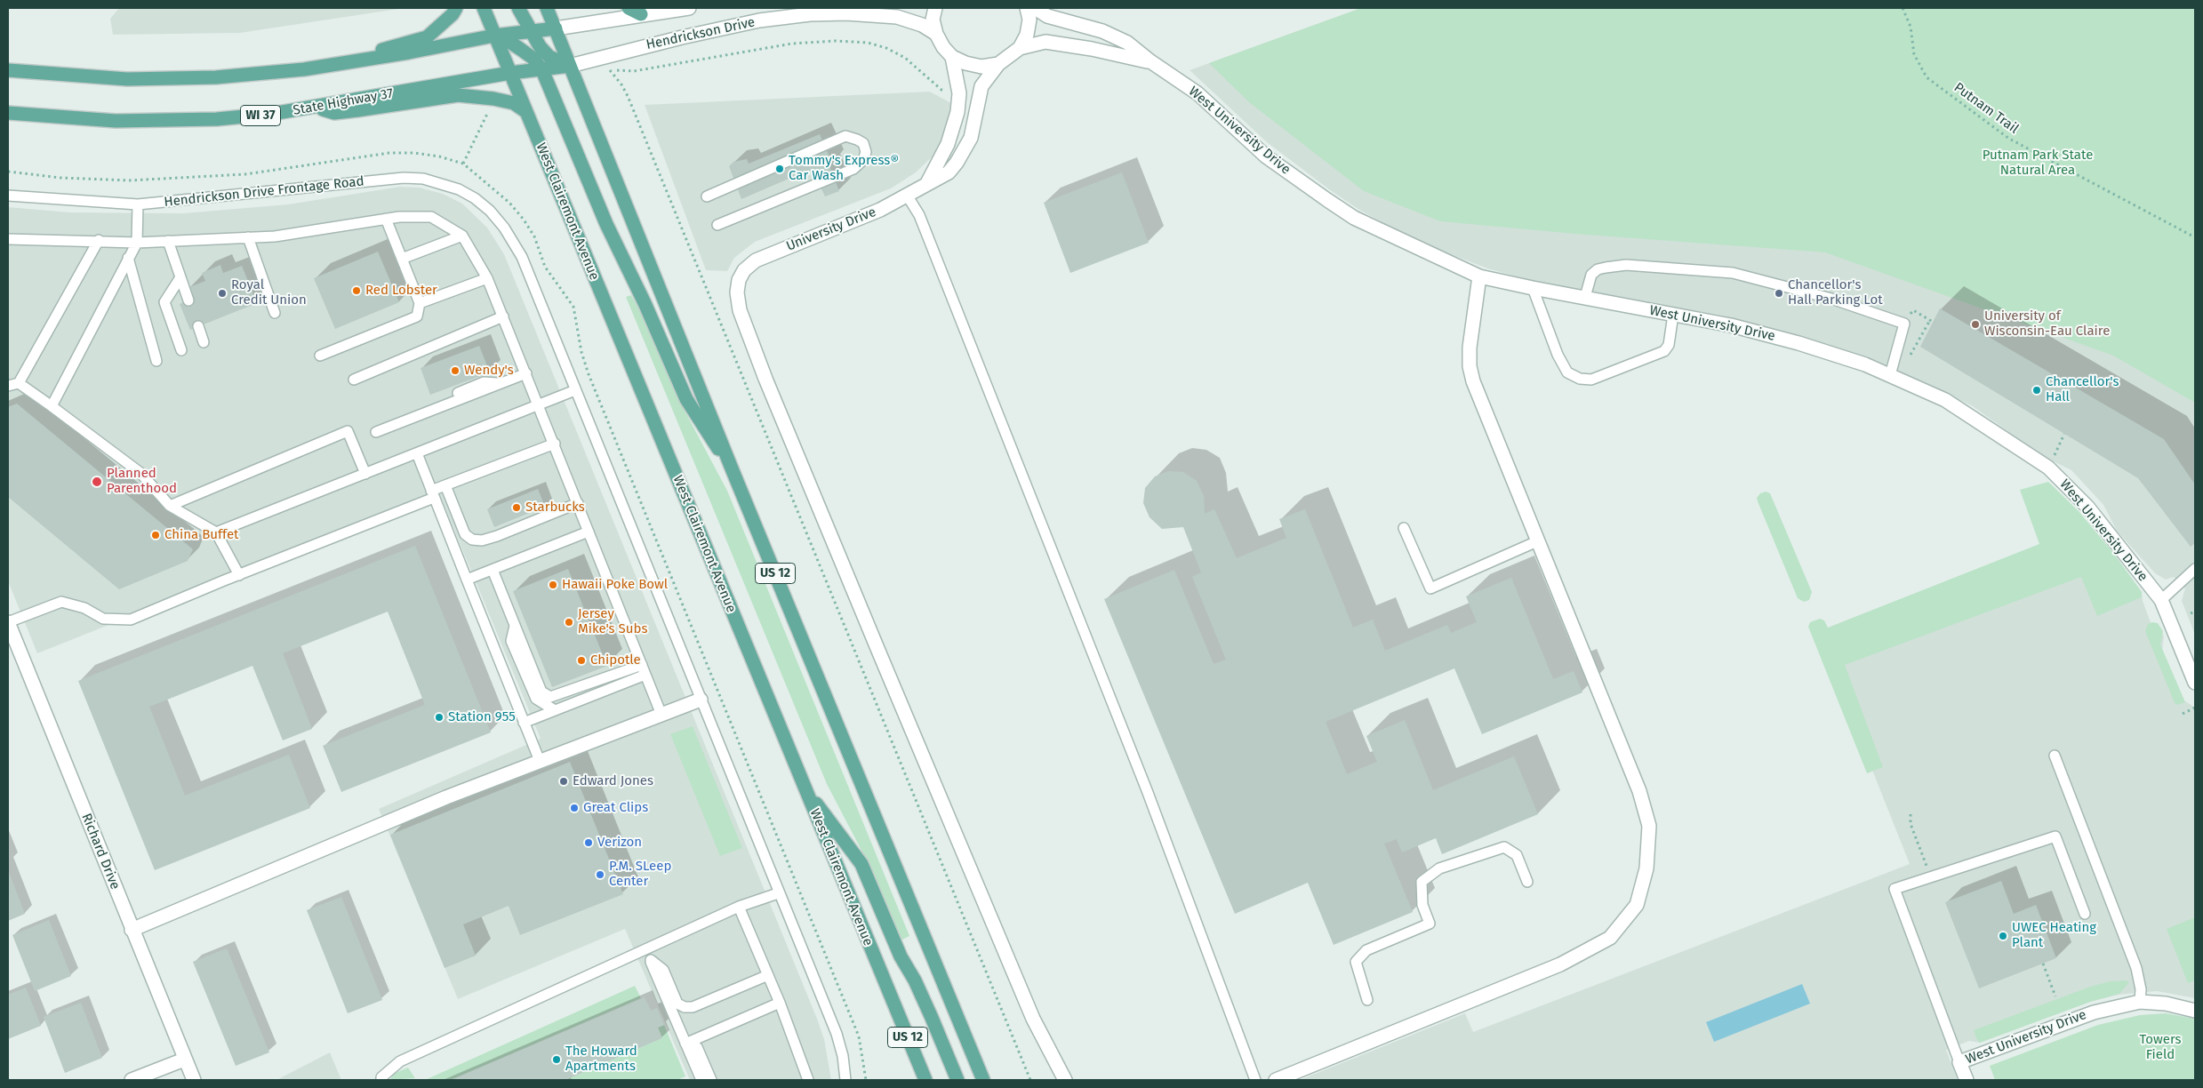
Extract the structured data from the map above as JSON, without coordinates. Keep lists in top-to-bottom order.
{
  "streets": {
    "main road": [
      "State Highway 37",
      "WI 37",
      "West Clairemont Avenue",
      "US 12"
    ],
    "street": [
      "Hendrickson Drive",
      "West University Drive",
      "University Drive",
      "Richard Drive"
    ],
    "lane": ["Hendrickson Drive Frontage Road"],
    "path": ["Putnam Trail"]
  },
  "crossings": [
    ["Hendrickson Drive", "State Highway 37"],
    ["Hendrickson Drive", "US 12"],
    ["State Highway 37", "West Clairemont Avenue"],
    ["State Highway 37", "US 12"],
    ["West University Drive", "University Drive"]
  ],
  "parks": ["Putnam Park State Natural Area", "Towers Field"],
  "places": [
    "Tommy's Express® Car Wash",
    "Red Lobster",
    "Royal Credit Union",
    "Chancellor's Hall Parking Lot",
    "University of Wisconsin-Eau Claire",
    "Wendy's",
    "Chancellor's Hall",
    "Planned Parenthood",
    "Starbucks",
    "China Buffet",
    "Hawaii Poke Bowl",
    "Jersey Mike's Subs",
    "Chipotle",
    "Station 955",
    "Edward Jones",
    "Great Clips",
    "Verizon",
    "P.M. SLeep Center",
    "UWEC Heating Plant",
    "The Howard Apartments"
  ]
}
